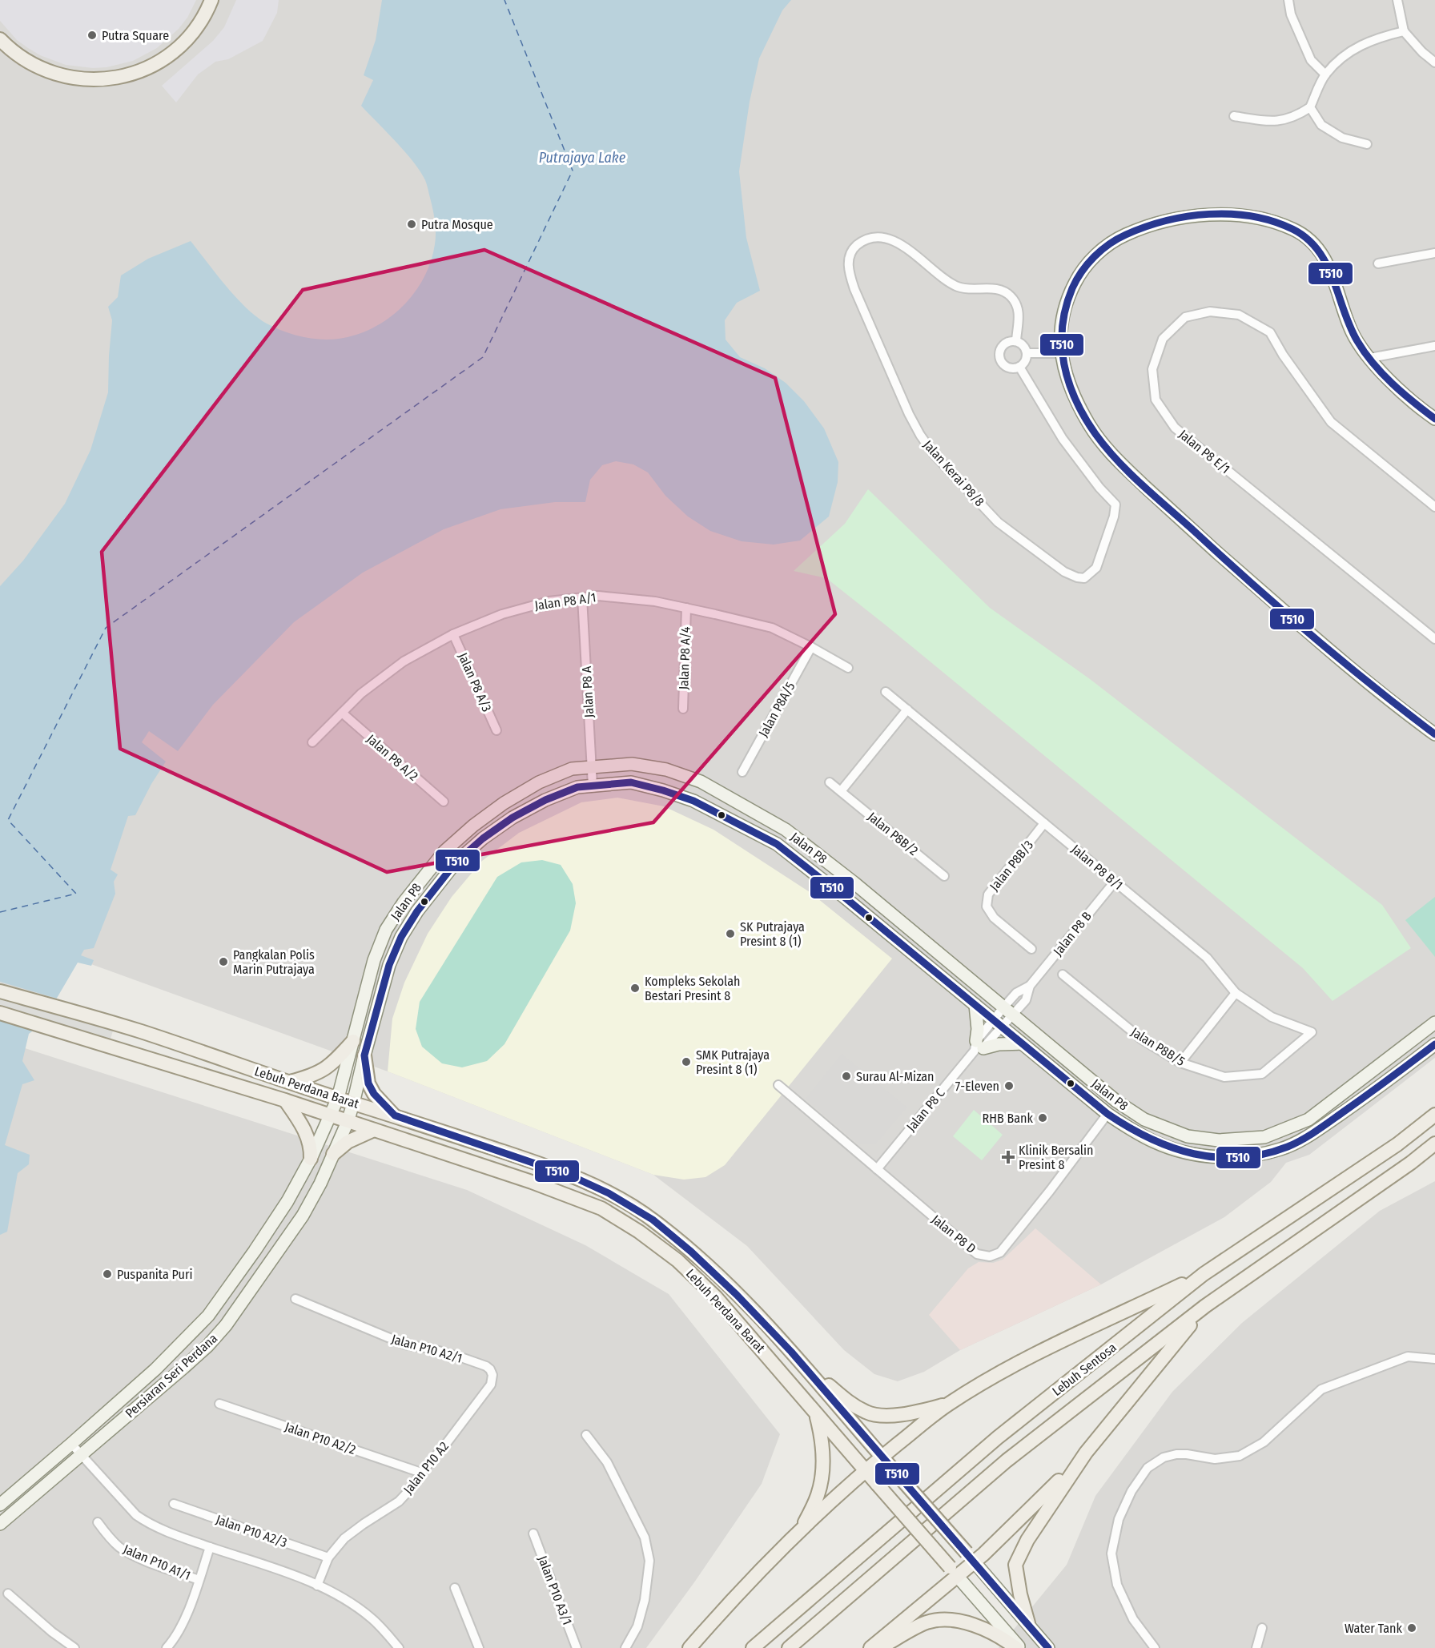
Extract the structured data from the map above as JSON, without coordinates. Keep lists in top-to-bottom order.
{
  "streets": {
    "main road": ["Lebuh Perdana Barat", "Lebuh Sentosa"],
    "street": [
      "Jalan P8 E/1",
      "Jalan Kerai P8/8",
      "Jalan P8 A/1",
      "Jalan P8 A/4",
      "Jalan P8 A/3",
      "Jalan P8 A",
      "Jalan P8A/5",
      "Jalan P8 A/2",
      "Jalan P8B/2",
      "Jalan P8",
      "Jalan P8B/3",
      "Jalan P8 B/1",
      "Jalan P8 B",
      "Jalan P8B/5",
      "Jalan P8 C",
      "Jalan P8 D",
      "Jalan P10 A2/1",
      "Persiaran Seri Perdana",
      "Jalan P10 A2/2",
      "Jalan P10 A2",
      "Jalan P10 A2/3",
      "Jalan P10 A1/1",
      "Jalan P10 A3/1"
    ]
  },
  "crossings": [
    ["Jalan P8 A/1", "Jalan P8 A/4"],
    ["Jalan P8 A/1", "Jalan P8 A/3"],
    ["Jalan P8 A/1", "Jalan P8 A"],
    ["Jalan P8 A/1", "Jalan P8A/5"],
    ["Jalan P8 A/1", "Jalan P8 A/2"],
    ["Jalan P8 A", "Jalan P8"],
    ["Jalan P8", "Jalan P8 B"],
    ["Jalan P8", "Lebuh Perdana Barat"],
    ["Jalan P8", "Jalan P8 C"],
    ["Jalan P8", "Jalan P8 D"],
    ["Jalan P8", "Persiaran Seri Perdana"],
    ["Jalan P8B/3", "Jalan P8 B/1"],
    ["Jalan P8 B/1", "Jalan P8 B"],
    ["Jalan P8 B/1", "Jalan P8B/5"],
    ["Jalan P8 B", "Jalan P8 C"],
    ["Lebuh Perdana Barat", "Persiaran Seri Perdana"],
    ["Jalan P8 C", "Jalan P8 D"],
    ["Jalan P10 A2/1", "Jalan P10 A2"],
    ["Jalan P10 A2/2", "Jalan P10 A2"],
    ["Jalan P10 A2", "Jalan P10 A2/3"]
  ],
  "water": ["Putrajaya Lake"],
  "places": {
    "other": [
      "Putra Square",
      "Putra Mosque",
      "SK Putrajaya Presint 8 (1)",
      "Pangkalan Polis Marin Putrajaya",
      "Kompleks Sekolah Bestari Presint 8",
      "SMK Putrajaya Presint 8 (1)",
      "Surau Al-Mizan",
      "7-Eleven",
      "RHB Bank",
      "Puspanita Puri",
      "Water Tank"
    ],
    "health": ["Klinik Bersalin Presint 8"]
  },
  "lines": ["transit line T510"]
}
